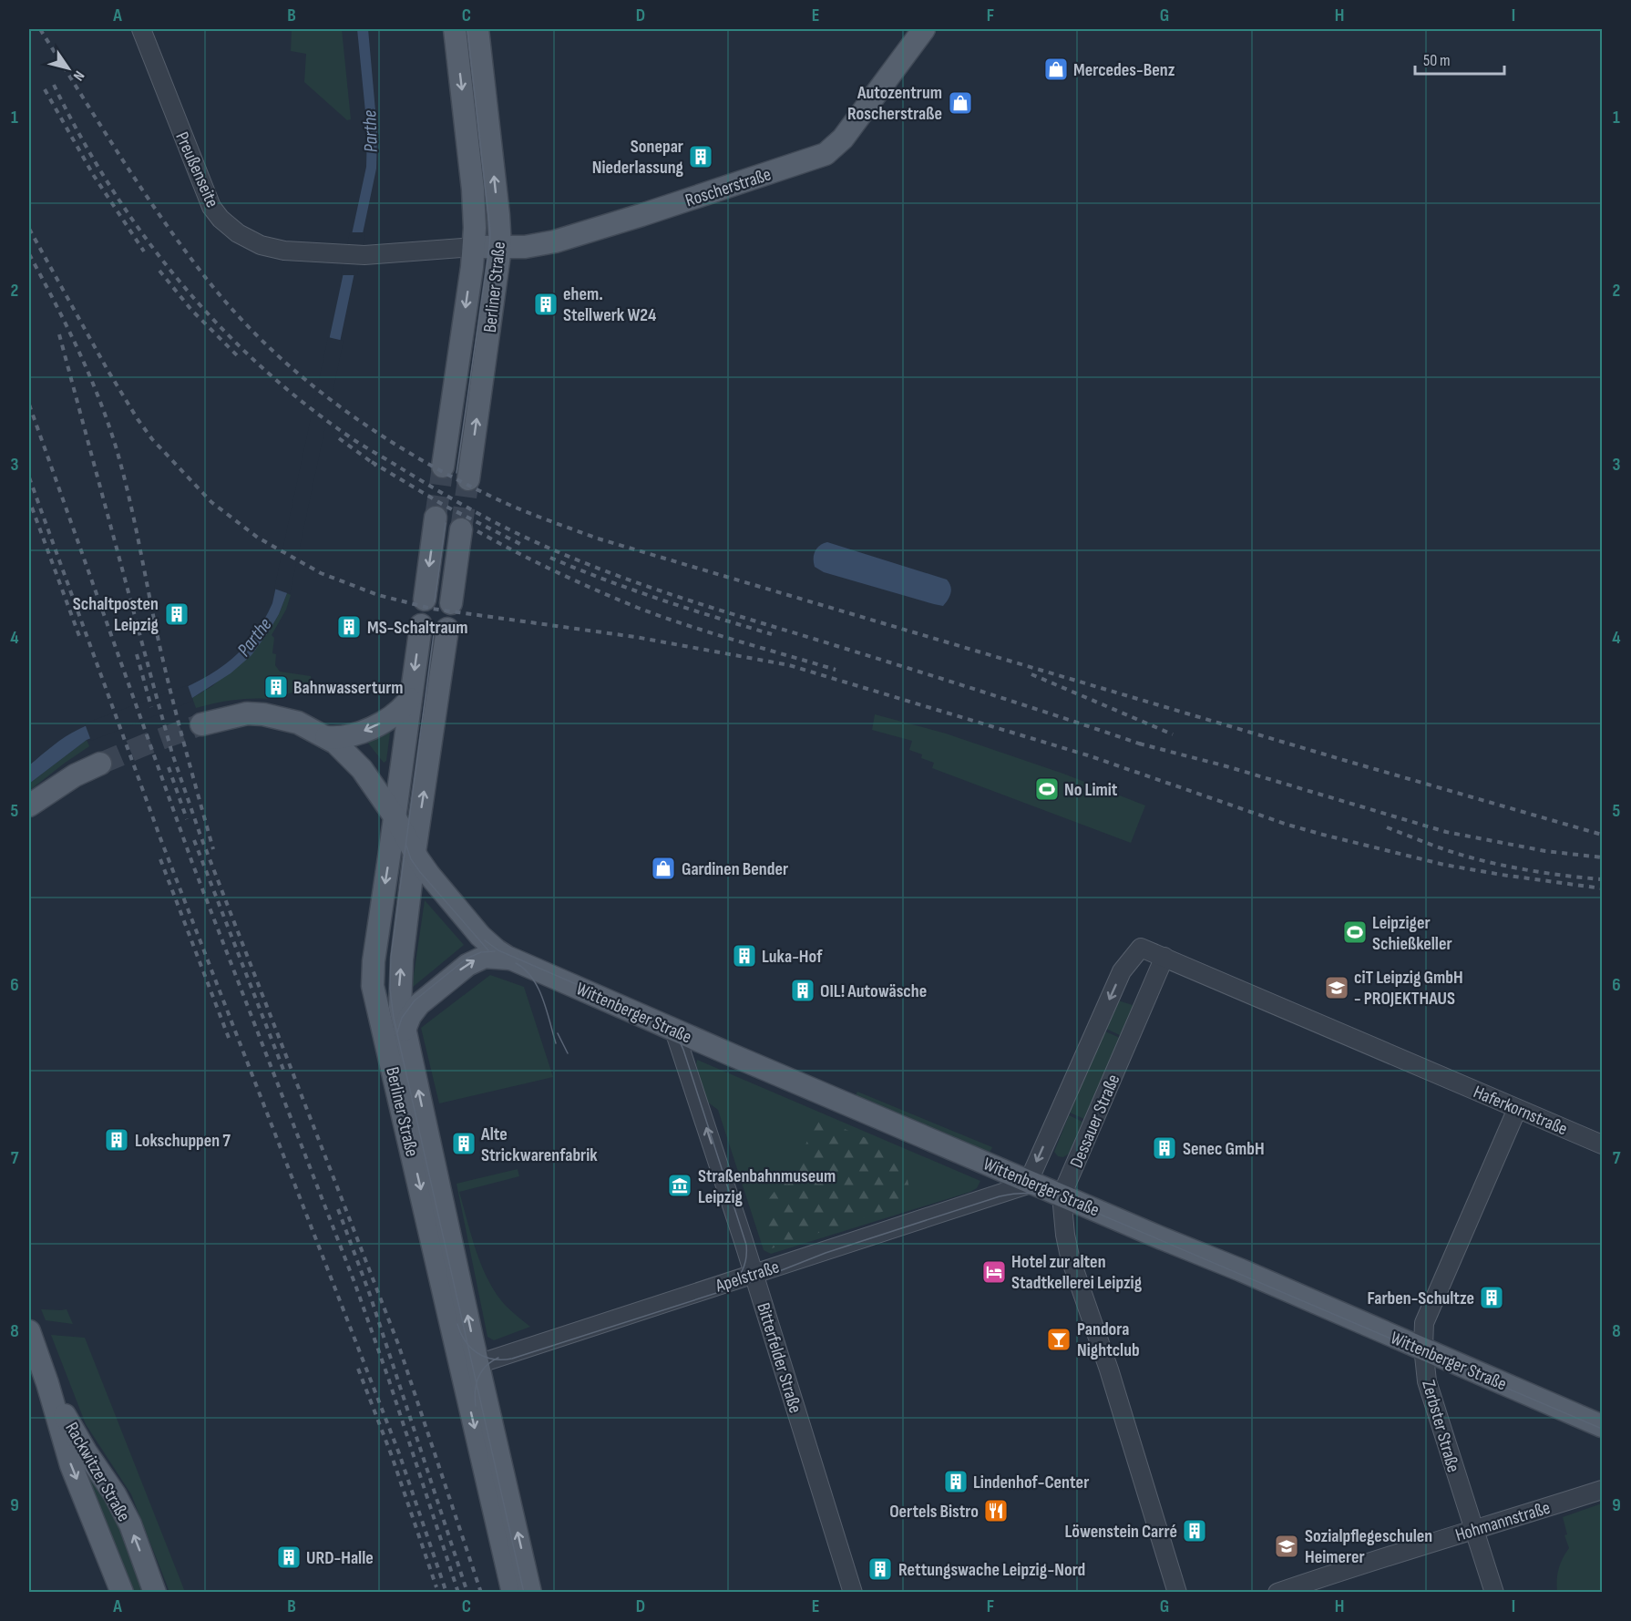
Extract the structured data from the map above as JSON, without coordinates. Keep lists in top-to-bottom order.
{
  "streets": {
    "main road": [
      "Roscherstraße",
      "Berliner Straße",
      "Wittenberger Straße",
      "Rackwitzer Straße"
    ],
    "street": [
      "Preußenseite",
      "Haferkornstraße",
      "Dessauer Straße",
      "Apelstraße",
      "Bitterfelder Straße",
      "Zerbster Straße",
      "Hohmannstraße"
    ]
  },
  "crossings": [
    ["Preußenseite", "Roscherstraße"],
    ["Preußenseite", "Berliner Straße"],
    ["Roscherstraße", "Berliner Straße"],
    ["Berliner Straße", "Wittenberger Straße"],
    ["Berliner Straße", "Apelstraße"],
    ["Wittenberger Straße", "Dessauer Straße"],
    ["Wittenberger Straße", "Apelstraße"],
    ["Wittenberger Straße", "Bitterfelder Straße"],
    ["Wittenberger Straße", "Zerbster Straße"],
    ["Haferkornstraße", "Dessauer Straße"],
    ["Haferkornstraße", "Zerbster Straße"],
    ["Dessauer Straße", "Apelstraße"],
    ["Apelstraße", "Bitterfelder Straße"],
    ["Zerbster Straße", "Hohmannstraße"]
  ],
  "one_way": ["Bitterfelder Straße"],
  "water": ["Parthe"],
  "places": {
    "shop": ["Mercedes-Benz", "Autozentrum Roscherstraße", "Gardinen Bender"],
    "building": [
      "Sonepar Niederlassung",
      "ehem. Stellwerk W24",
      "Schaltposten Leipzig",
      "MS-Schaltraum",
      "Bahnwasserturm",
      "Luka-Hof",
      "OIL! Autowäsche",
      "Lokschuppen 7",
      "Alte Strickwarenfabrik",
      "Senec GmbH",
      "Farben-Schultze",
      "Lindenhof-Center",
      "Löwenstein Carré",
      "URD-Halle",
      "Rettungswache Leipzig-Nord"
    ],
    "sports": ["No Limit", "Leipziger Schießkeller"],
    "school or university": ["ciT Leipzig GmbH - PROJEKTHAUS", "Sozialpflegeschulen Heimerer"],
    "museum": ["Straßenbahnmuseum Leipzig"],
    "hotel": ["Hotel zur alten Stadtkellerei Leipzig"],
    "bar": ["Pandora Nightclub"],
    "restaurant": ["Oertels Bistro"]
  },
  "scale_bar": "50 m",
  "north": "bottom right",
  "grid": {
    "columns": [
      "A",
      "B",
      "C",
      "D",
      "E",
      "F",
      "G",
      "H",
      "I"
    ],
    "rows": [
      "1",
      "2",
      "3",
      "4",
      "5",
      "6",
      "7",
      "8",
      "9"
    ]
  }
}
